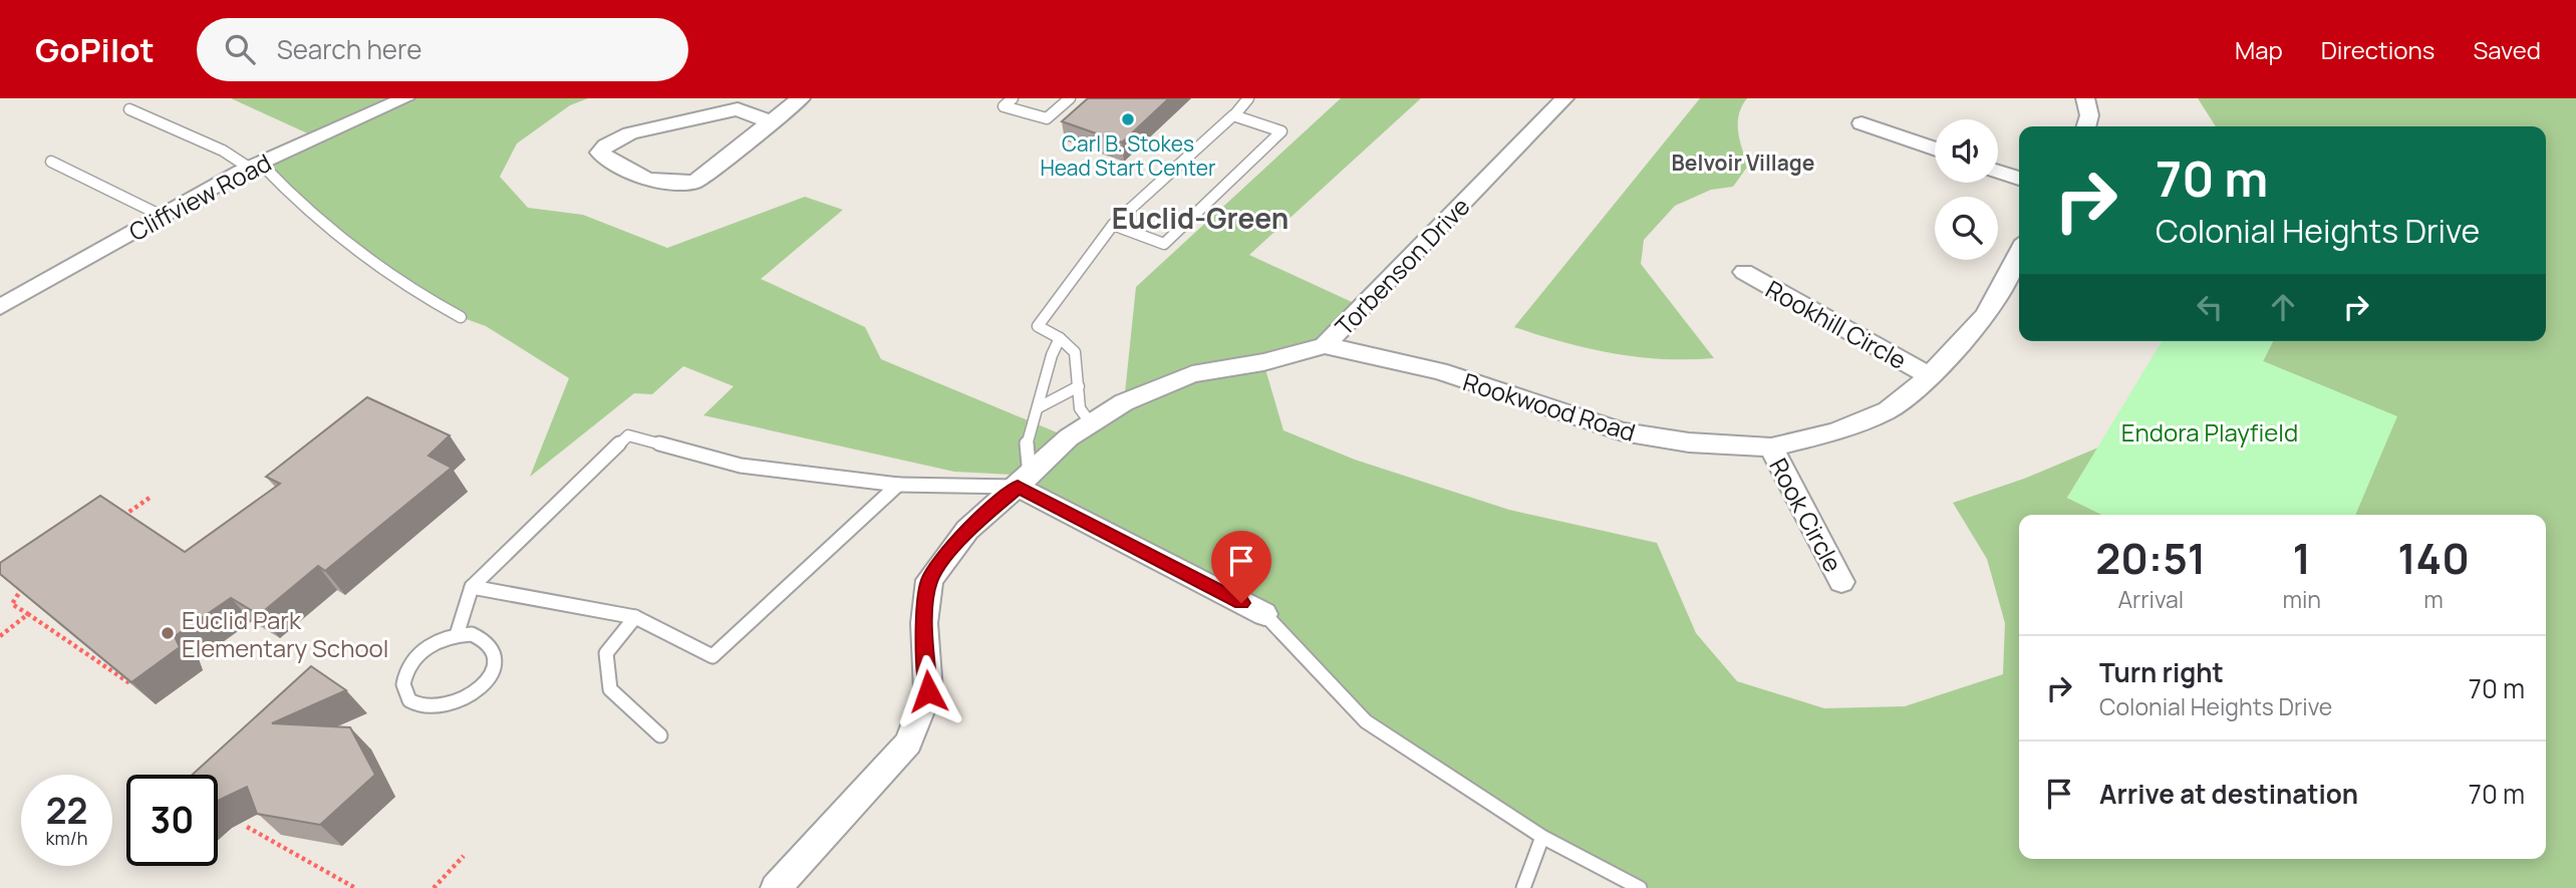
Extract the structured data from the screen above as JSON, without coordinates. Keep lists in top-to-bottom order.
{
  "streets": {
    "street": [
      "Cliffview Road",
      "Torbenson Drive",
      "Rookhill Circle",
      "Rookwood Road",
      "Rook Circle"
    ]
  },
  "crossings": [
    ["Torbenson Drive", "Rookwood Road"],
    ["Rookhill Circle", "Rookwood Road"],
    ["Rookwood Road", "Rook Circle"]
  ],
  "districts": ["Belvoir Village", "Euclid-Green"],
  "parks": ["Endora Playfield"],
  "places": ["Carl B. Stokes Head Start Center", "Euclid Park Elementary School"],
  "page": {
    "header": "GoPilot",
    "search": "Search here",
    "nav": ["Map", "Directions", "Saved"],
    "turn": ["70 m", "Colonial Heights Drive"],
    "eta": [
      "20:51",
      "Arrival",
      "1",
      "min",
      "140",
      "m"
    ],
    "list": [
      {
        "name": "Turn right",
        "note": "Colonial Heights Drive",
        "value": "70 m"
      },
      {
        "name": "Arrive at destination",
        "value": "70 m"
      }
    ],
    "speed": "22 km/h",
    "limit": "30"
  }
}
